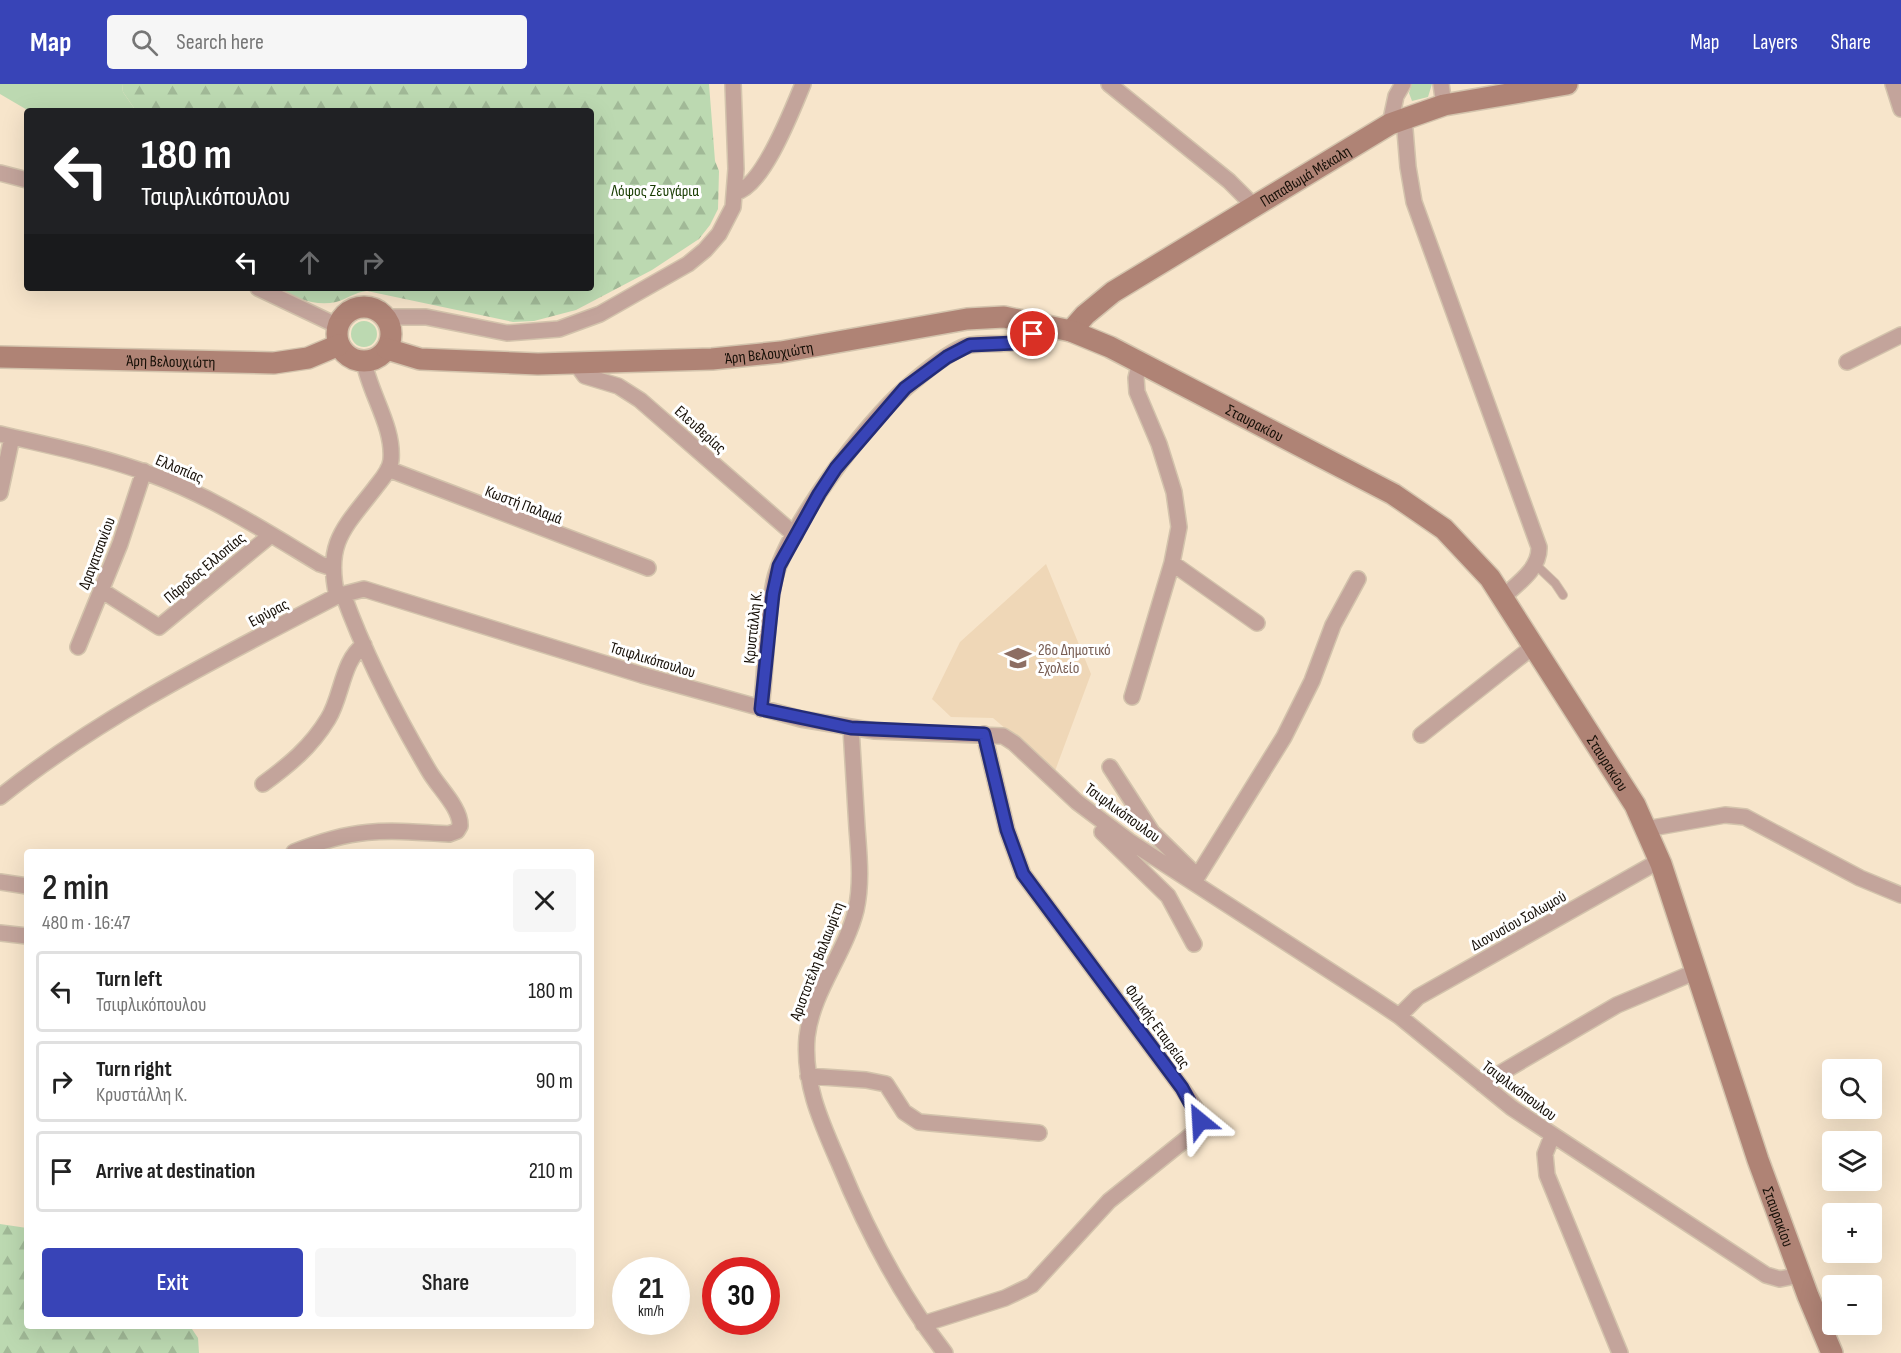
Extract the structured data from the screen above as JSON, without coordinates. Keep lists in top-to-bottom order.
{
  "streets": {
    "street": [
      "Παπαθωμά Μέκαλη",
      "Άρη Βελουχιώτη",
      "Σταυρακίου",
      "Ελευθερίας",
      "Ελλοπίας",
      "Κωστή Παλαμά",
      "Δραγατσανίου",
      "Πάροδος Ελλοπίας",
      "Εφύρας",
      "Κρυστάλλη Κ.",
      "Τσιφλικόπουλου",
      "Διονυσίου Σολωμού",
      "Αριστοτέλη Βαλαωρίτη",
      "Φιλικής Εταιρείας"
    ]
  },
  "crossings": [
    ["Παπαθωμά Μέκαλη", "Άρη Βελουχιώτη"],
    ["Άρη Βελουχιώτη", "Σταυρακίου"],
    ["Άρη Βελουχιώτη", "Ελευθερίας"],
    ["Άρη Βελουχιώτη", "Κρυστάλλη Κ."],
    ["Σταυρακίου", "Τσιφλικόπουλου"],
    ["Σταυρακίου", "Διονυσίου Σολωμού"],
    ["Ελευθερίας", "Κρυστάλλη Κ."],
    ["Ελλοπίας", "Δραγατσανίου"],
    ["Ελλοπίας", "Πάροδος Ελλοπίας"],
    ["Δραγατσανίου", "Πάροδος Ελλοπίας"],
    ["Εφύρας", "Τσιφλικόπουλου"],
    ["Κρυστάλλη Κ.", "Τσιφλικόπουλου"],
    ["Τσιφλικόπουλου", "Διονυσίου Σολωμού"],
    ["Τσιφλικόπουλου", "Αριστοτέλη Βαλαωρίτη"],
    ["Τσιφλικόπουλου", "Φιλικής Εταιρείας"],
    ["Αριστοτέλη Βαλαωρίτη", "Φιλικής Εταιρείας"]
  ],
  "parks": ["Λόφος Ζευγάρια"],
  "places": {
    "school or university": ["26ο Δημοτικό Σχολείο"]
  },
  "page": {
    "header": "Map",
    "search": "Search here",
    "nav": ["Map", "Layers", "Share"],
    "turn": ["180 m", "Τσιφλικόπουλου"],
    "heading": ["2 min", "480 m · 16:47"],
    "list": [
      {
        "name": "Turn left",
        "note": "Τσιφλικόπουλου",
        "value": "180 m"
      },
      {
        "name": "Turn right",
        "note": "Κρυστάλλη Κ.",
        "value": "90 m"
      },
      {
        "name": "Arrive at destination",
        "value": "210 m"
      }
    ],
    "map_buttons": ["+", "−"],
    "buttons": ["Exit", "Share"],
    "speed": "21 km/h",
    "limit": "30"
  }
}
